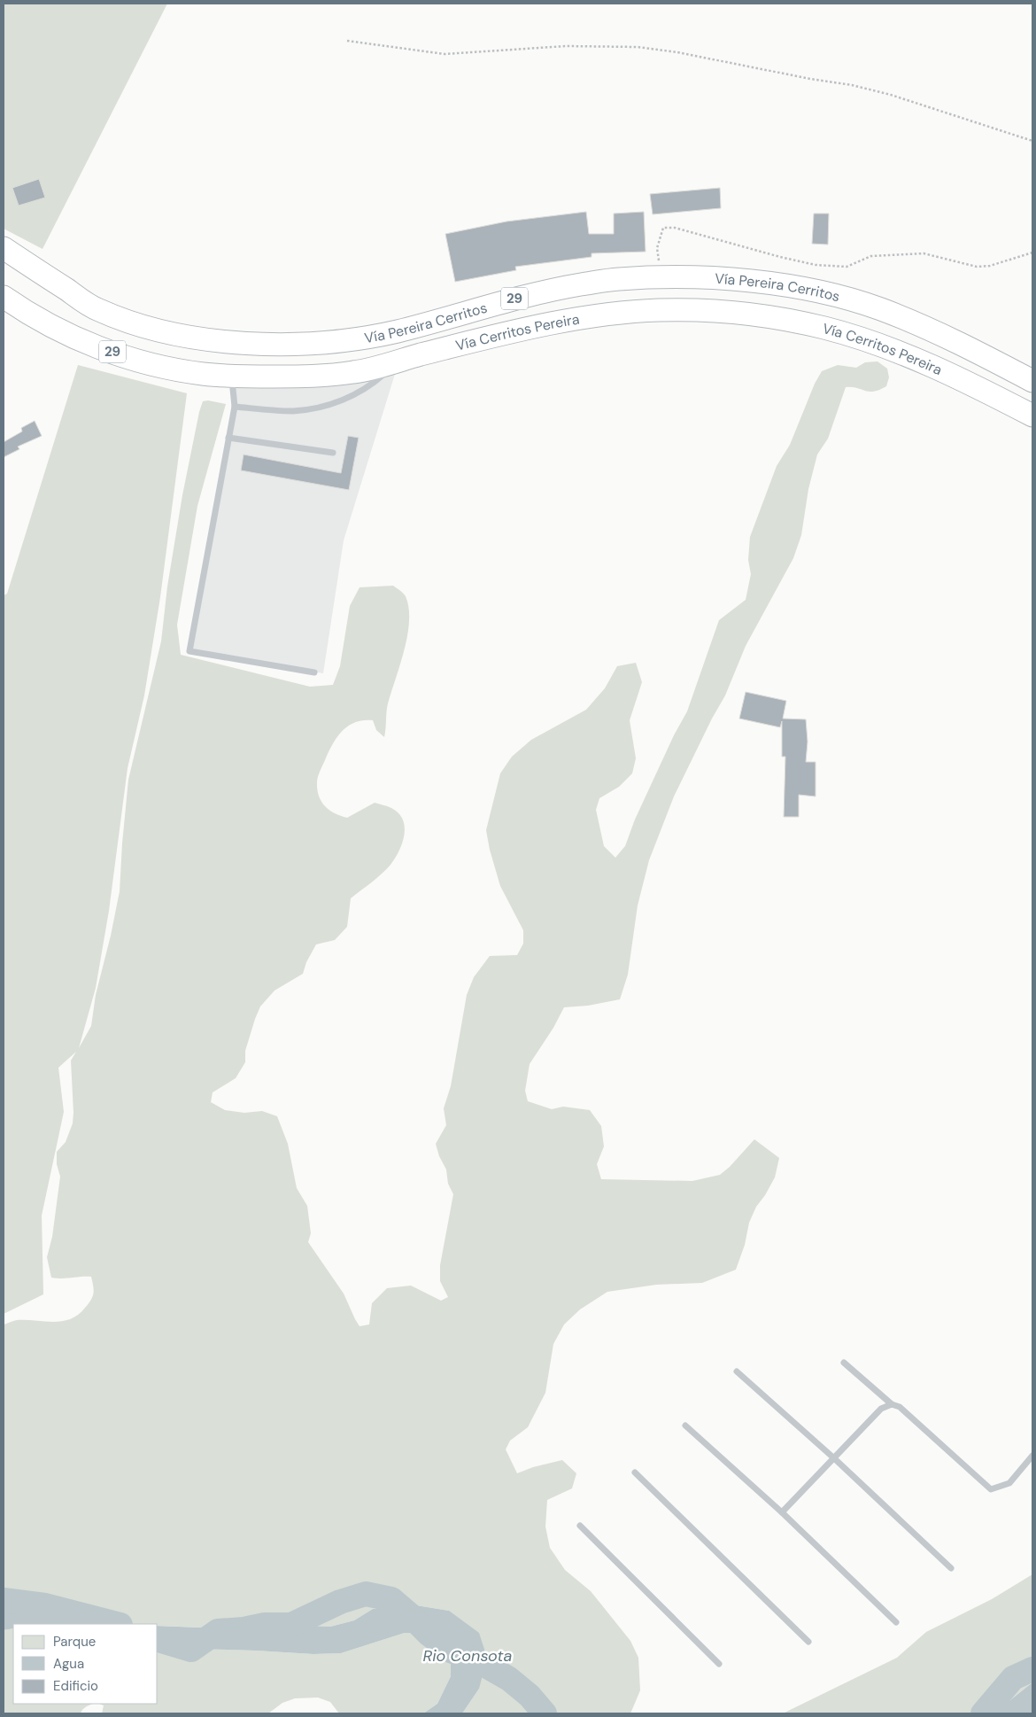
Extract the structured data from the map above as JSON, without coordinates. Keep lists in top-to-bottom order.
{
  "streets": {
    "highway": ["Vía Pereira Cerritos", "29", "Vía Cerritos Pereira"]
  },
  "water": ["Rio Consota"],
  "legend": ["Parque", "Agua", "Edificio"]
}
